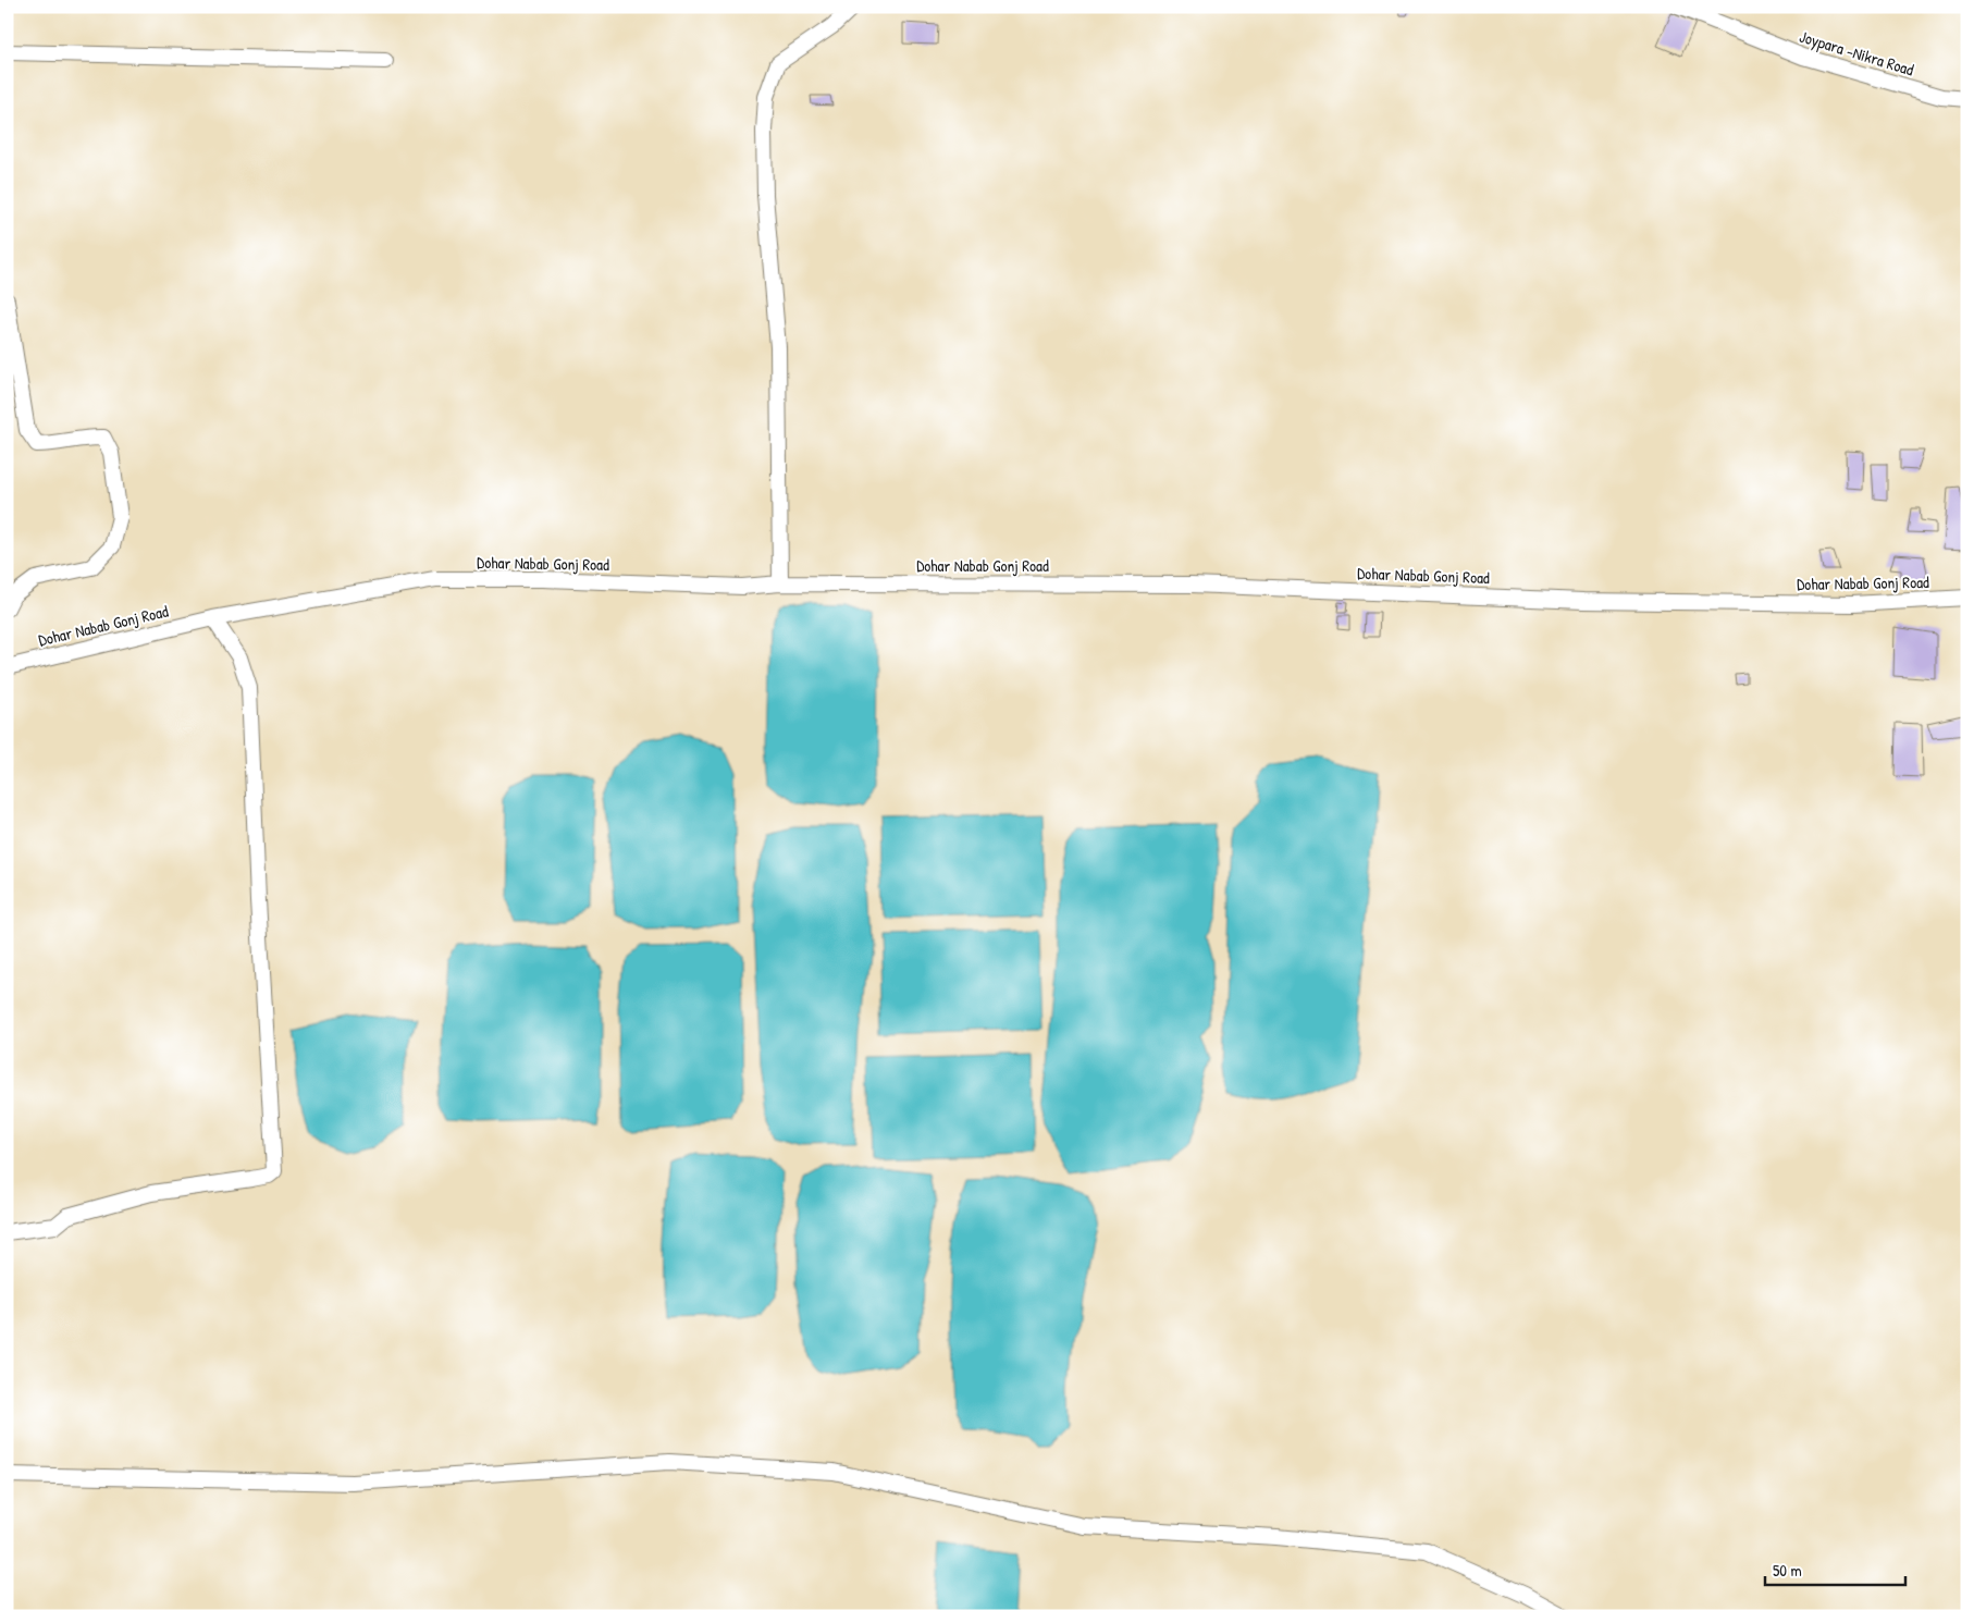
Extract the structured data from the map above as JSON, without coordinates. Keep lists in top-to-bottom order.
{
  "streets": {
    "street": ["Joypara -Nikra Road", "Dohar Nabab Gonj Road"]
  },
  "scale_bar": "50 m"
}
